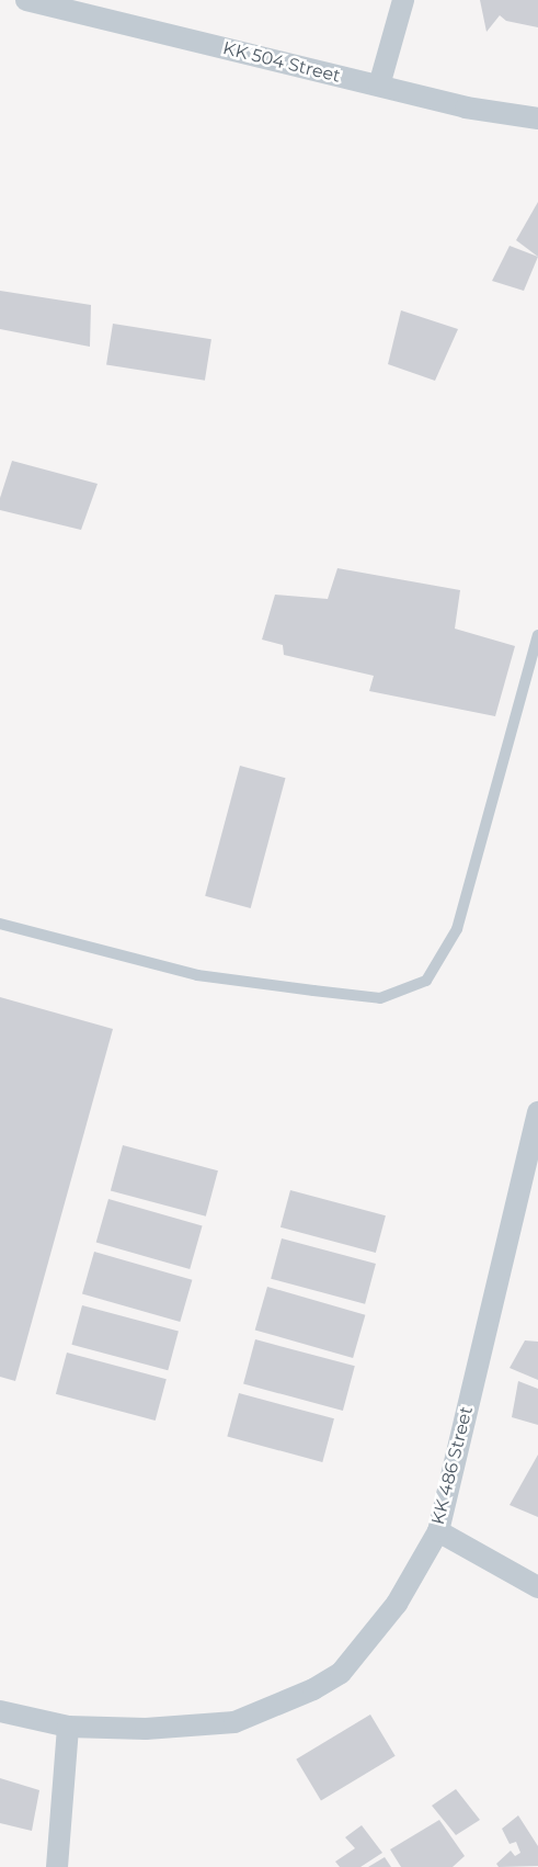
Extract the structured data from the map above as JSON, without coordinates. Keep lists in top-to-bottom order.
{
  "streets": {
    "street": ["KK 504 Street", "KK 486 Street"]
  }
}
